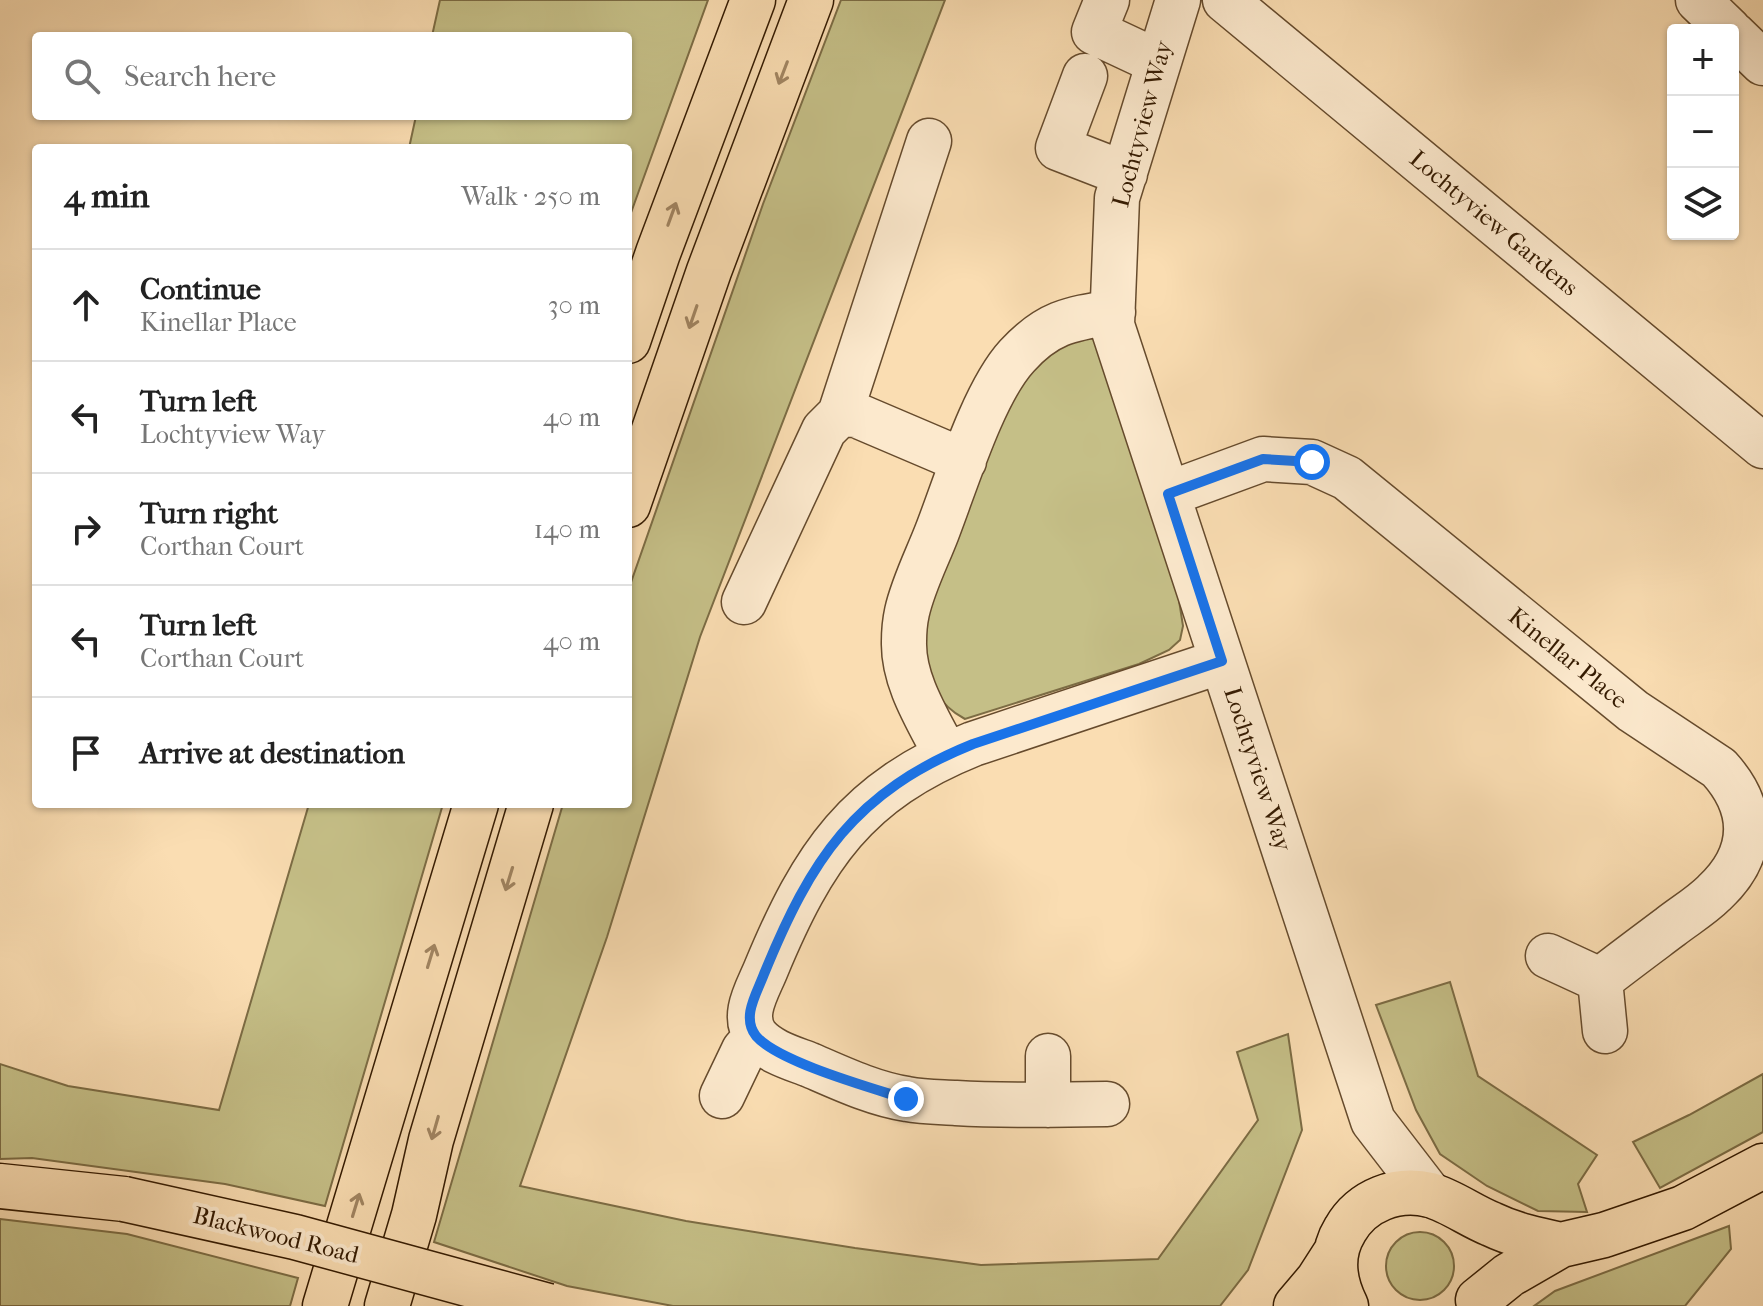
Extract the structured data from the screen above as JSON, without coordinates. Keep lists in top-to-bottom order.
{
  "streets": {
    "main road": ["Blackwood Road"],
    "street": ["Lochtyview Way", "Lochtyview Gardens", "Kinellar Place"]
  },
  "crossings": [
    ["Lochtyview Way", "Kinellar Place"]
  ],
  "page": {
    "map_buttons": ["+", "−"],
    "search": "Search here",
    "heading": ["4 min", "Walk · 250 m"],
    "list": [
      ["Continue", "Kinellar Place", "30 m"],
      ["Turn left", "Lochtyview Way", "40 m"],
      ["Turn right", "Corthan Court", "140 m"],
      ["Turn left", "Corthan Court", "40 m"],
      "Arrive at destination"
    ]
  }
}
